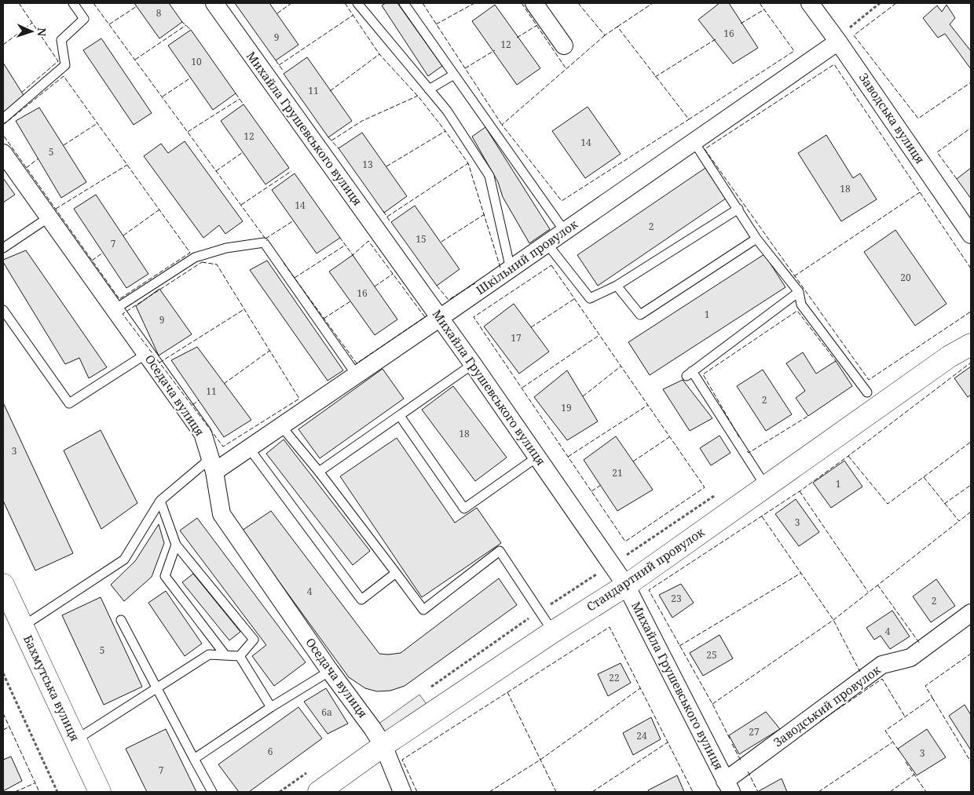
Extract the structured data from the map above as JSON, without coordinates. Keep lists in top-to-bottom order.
{
  "streets": {
    "street": [
      "Заводська вулиця",
      "Михайла Грушевського вулиця",
      "Шкільний провулок",
      "Оседача вулиця",
      "Стандартний провулок",
      "Бахмутська вулиця",
      "Заводський провулок"
    ]
  },
  "crossings": [
    ["Заводська вулиця", "Шкільний провулок"],
    ["Михайла Грушевського вулиця", "Шкільний провулок"],
    ["Михайла Грушевського вулиця", "Стандартний провулок"],
    ["Михайла Грушевського вулиця", "Заводський провулок"],
    ["Шкільний провулок", "Оседача вулиця"],
    ["Оседача вулиця", "Стандартний провулок"]
  ],
  "house_numbers": [
    "8",
    "16",
    "9",
    "12",
    "10",
    "11",
    "12",
    "14",
    "5",
    "13",
    "18",
    "14",
    "2",
    "15",
    "7",
    "20",
    "16",
    "1",
    "9",
    "17",
    "11",
    "2",
    "19",
    "18",
    "3",
    "21",
    "1",
    "3",
    "4",
    "23",
    "2",
    "4",
    "5",
    "25",
    "22",
    "6а",
    "27",
    "24",
    "6",
    "3",
    "7"
  ],
  "north": "right"
}
